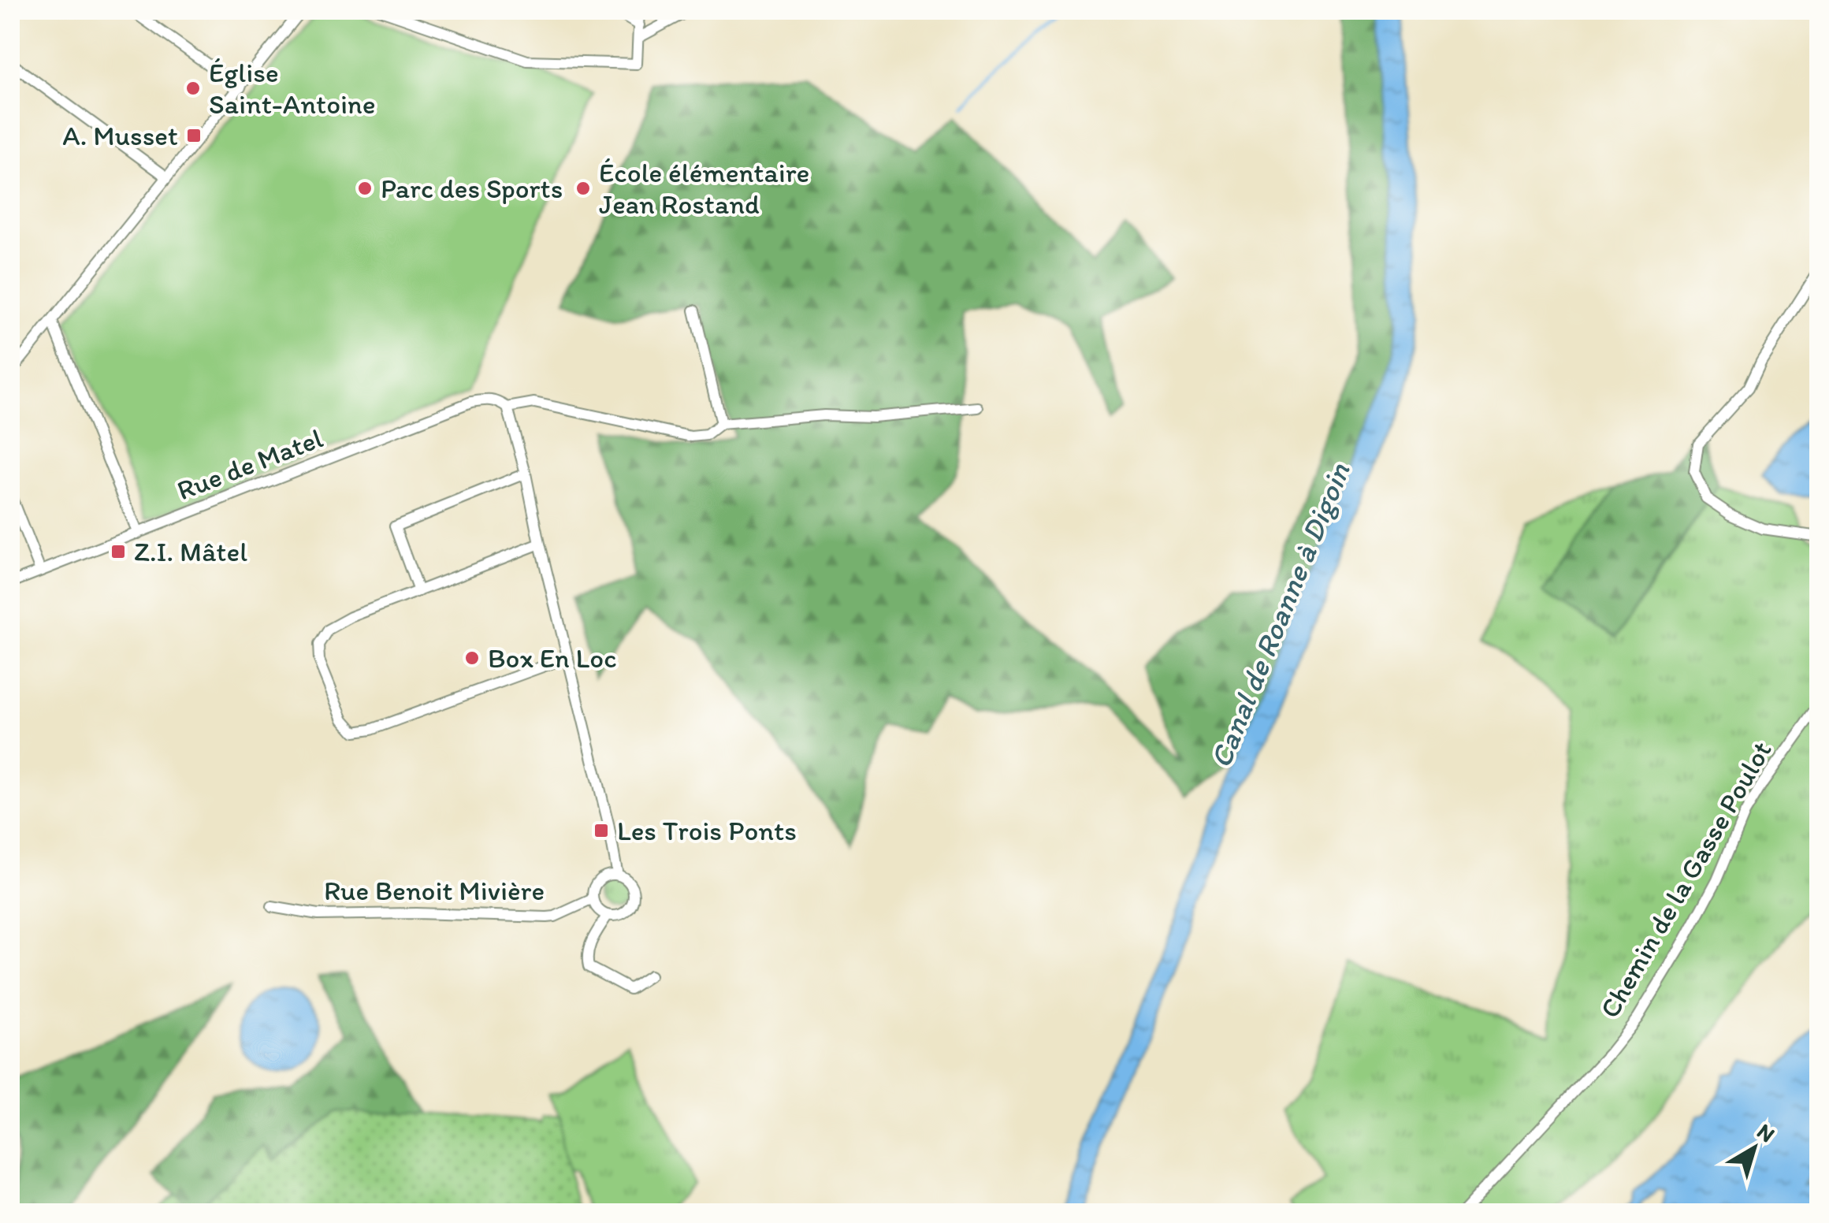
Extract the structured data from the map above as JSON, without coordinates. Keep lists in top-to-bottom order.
{
  "streets": {
    "street": ["Rue de Matel", "Chemin de la Gasse Poulot", "Rue Benoit Mivière"]
  },
  "water": ["Canal de Roanne à Digoin"],
  "places": {
    "other": [
      "Église Saint-Antoine",
      "Parc des Sports",
      "École élémentaire Jean Rostand",
      "Box En Loc"
    ],
    "transit": ["A. Musset", "Z.I. Mâtel", "Les Trois Ponts"]
  },
  "north": "top right"
}
